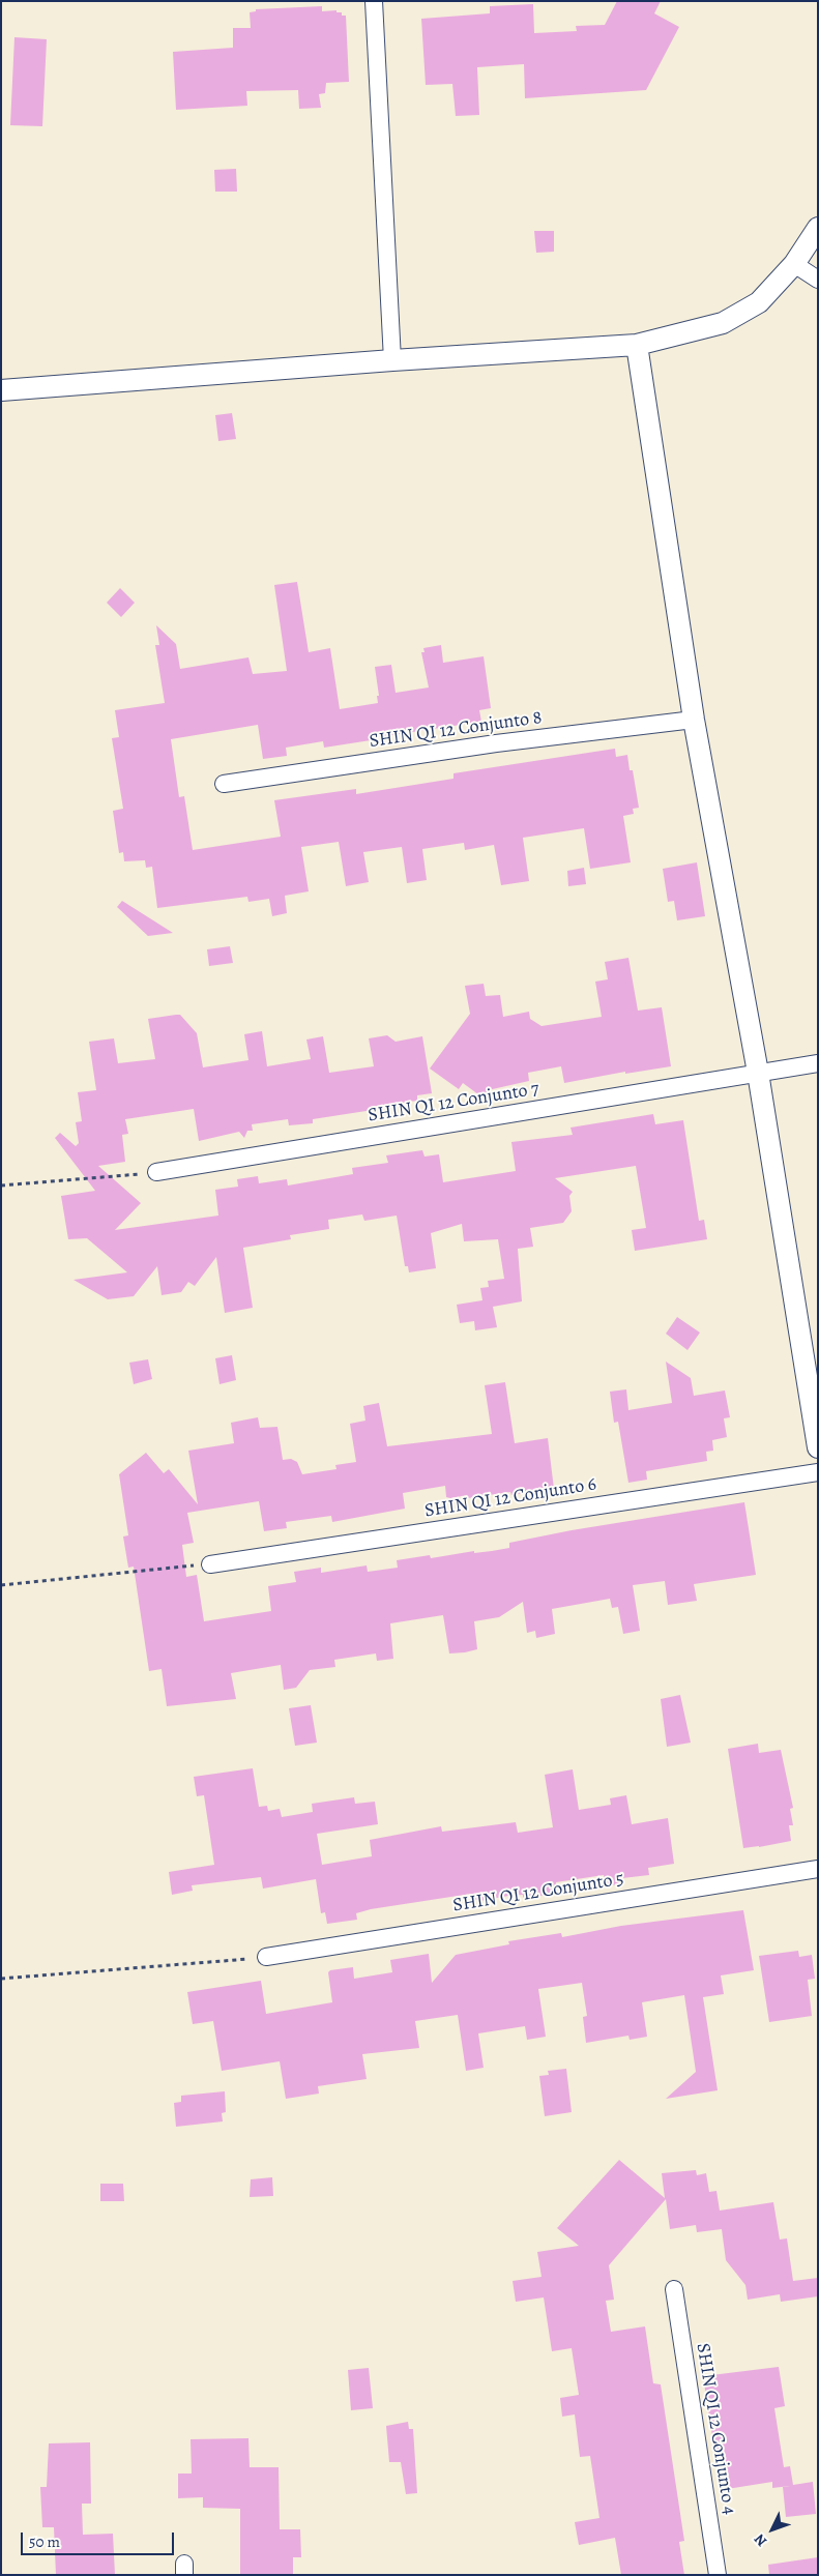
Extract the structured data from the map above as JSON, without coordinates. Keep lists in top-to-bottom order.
{
  "streets": {
    "street": [
      "SHIN QI 12 Conjunto 8",
      "SHIN QI 12 Conjunto 7",
      "SHIN QI 12 Conjunto 6",
      "SHIN QI 12 Conjunto 5",
      "SHIN QI 12 Conjunto 4"
    ]
  },
  "scale_bar": "50 m",
  "north": "bottom left"
}
